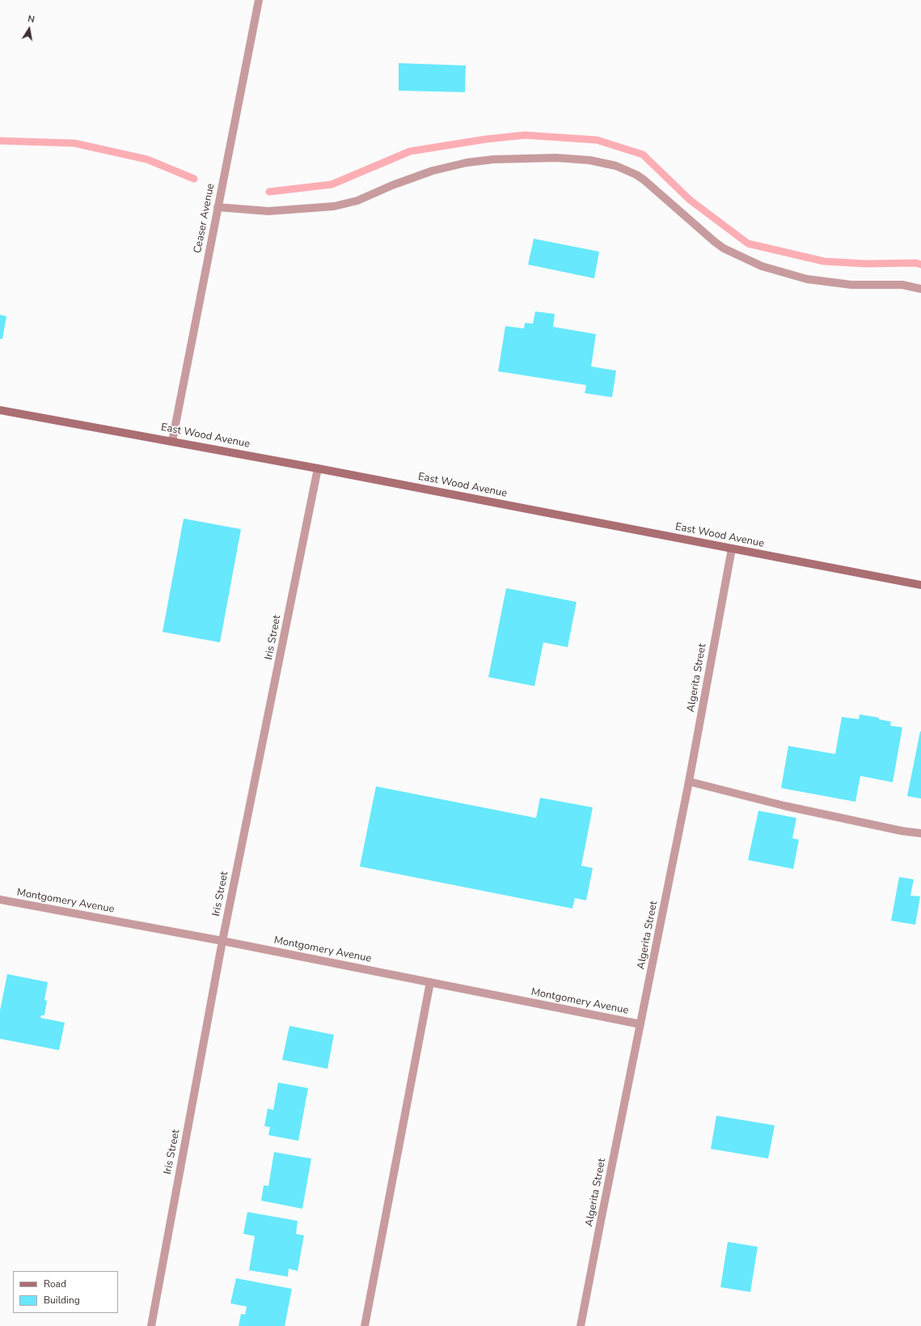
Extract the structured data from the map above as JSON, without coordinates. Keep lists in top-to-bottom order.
{
  "streets": {
    "main road": ["East Wood Avenue"],
    "street": [
      "Ceaser Avenue",
      "Iris Street",
      "Algerita Street",
      "Montgomery Avenue"
    ]
  },
  "crossings": [
    ["Ceaser Avenue", "East Wood Avenue"],
    ["East Wood Avenue", "Iris Street"],
    ["East Wood Avenue", "Algerita Street"],
    ["Iris Street", "Montgomery Avenue"],
    ["Algerita Street", "Montgomery Avenue"]
  ],
  "legend": ["Road", "Building"],
  "north": "top"
}
